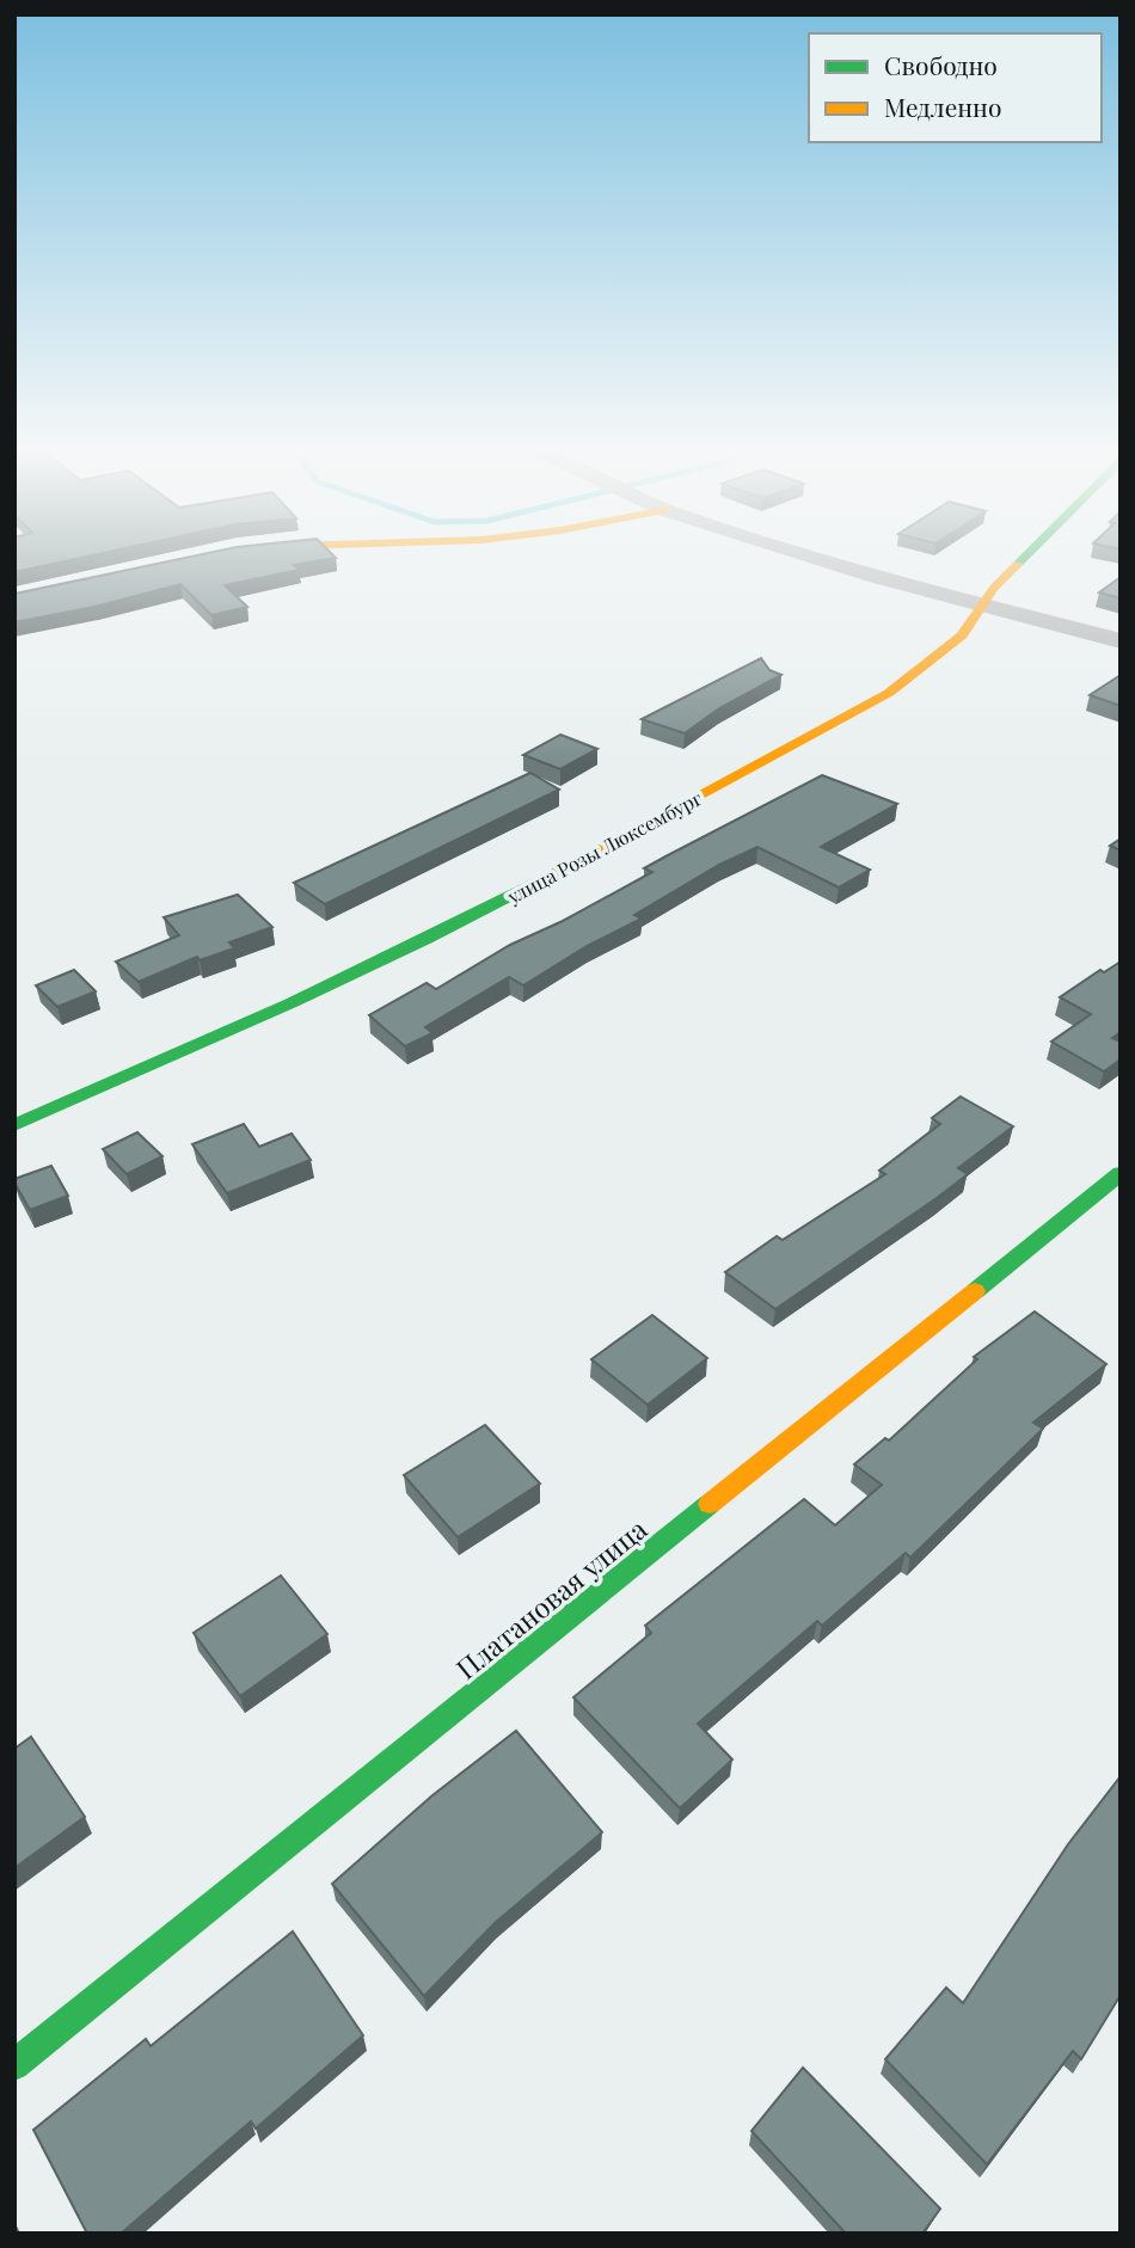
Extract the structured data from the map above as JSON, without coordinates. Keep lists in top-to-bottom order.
{
  "streets": {
    "street": ["улица Розы Люксембург", "Платановая улица"]
  },
  "legend": ["Свободно", "Медленно"]
}
